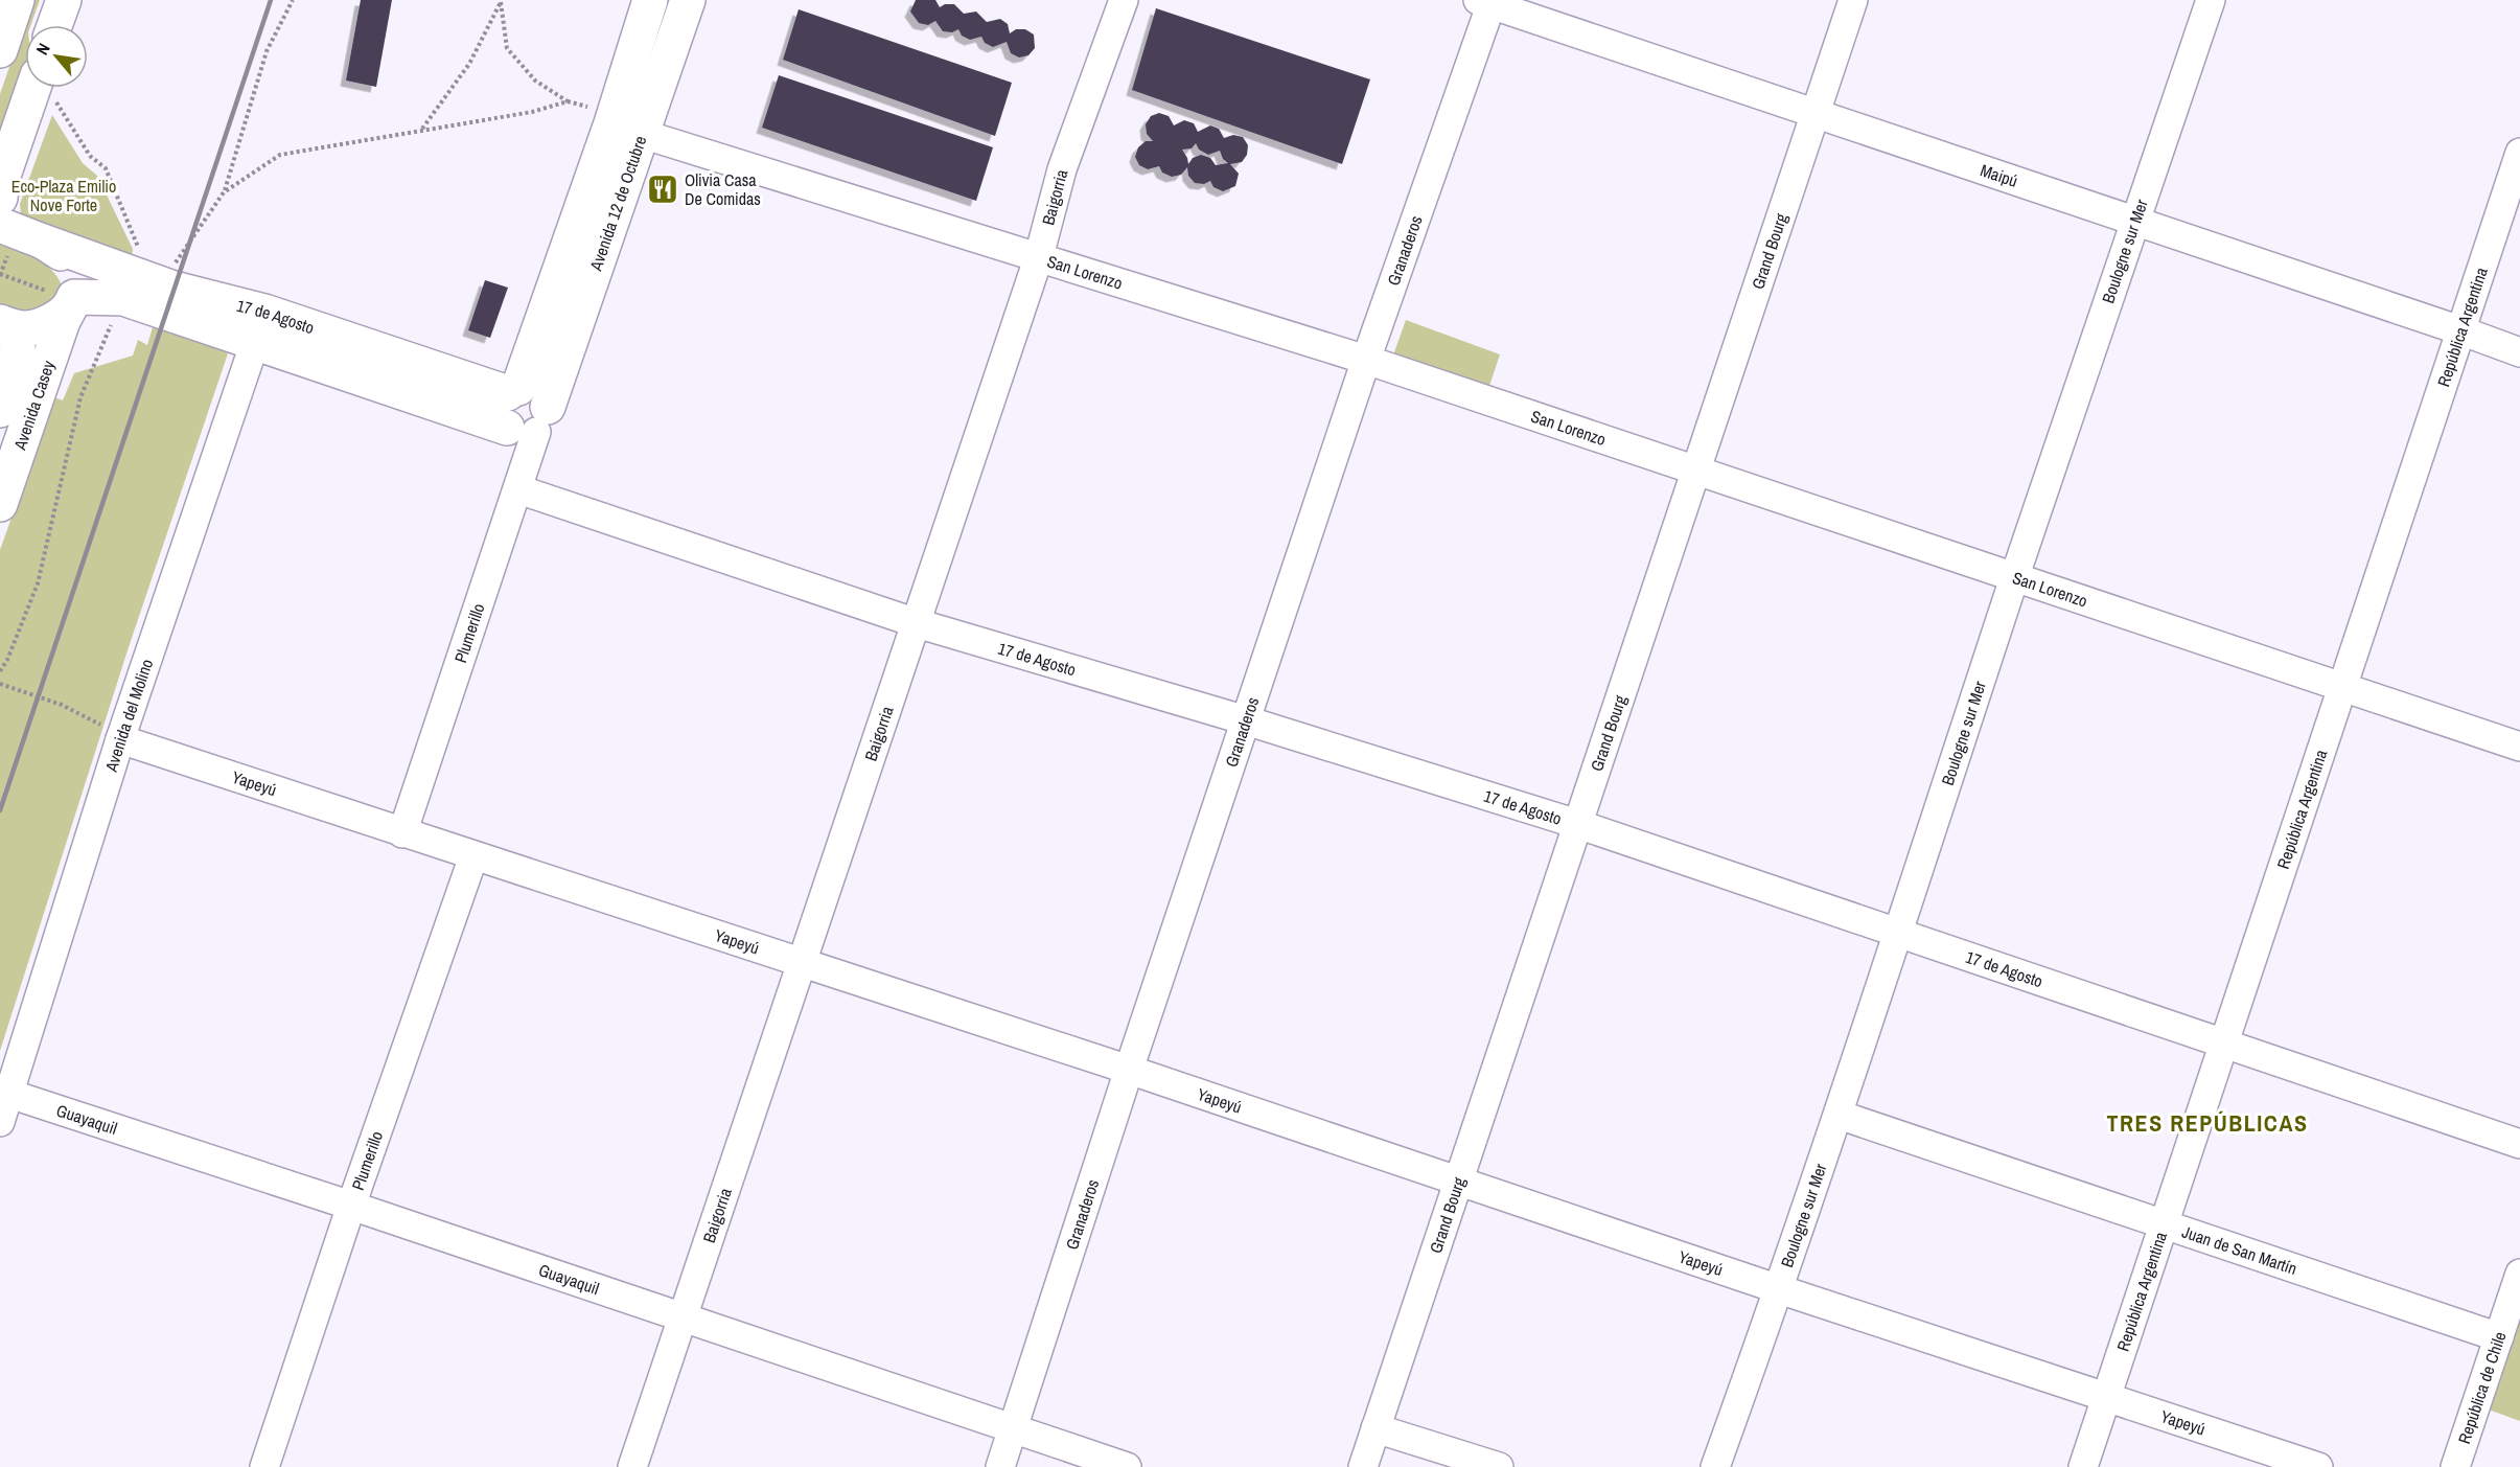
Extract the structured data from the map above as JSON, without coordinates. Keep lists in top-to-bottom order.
{
  "streets": {
    "main road": ["Avenida 12 de Octubre", "17 de Agosto", "Avenida Casey"],
    "street": [
      "Maipú",
      "Baigorria",
      "Granaderos",
      "Grand Bourg",
      "Boulogne sur Mer",
      "San Lorenzo",
      "República Argentina",
      "Plumerillo",
      "Avenida del Molino",
      "Yapeyú",
      "Guayaquil",
      "Juan de San Martín",
      "República de Chile"
    ]
  },
  "crossings": [
    ["Maipú", "Granaderos"],
    ["Maipú", "Grand Bourg"],
    ["Maipú", "Boulogne sur Mer"],
    ["Maipú", "República Argentina"],
    ["Baigorria", "San Lorenzo"],
    ["Baigorria", "17 de Agosto"],
    ["Baigorria", "Yapeyú"],
    ["Baigorria", "Guayaquil"],
    ["Avenida 12 de Octubre", "San Lorenzo"],
    ["Avenida 12 de Octubre", "17 de Agosto"],
    ["Avenida 12 de Octubre", "Plumerillo"],
    ["Granaderos", "San Lorenzo"],
    ["Granaderos", "17 de Agosto"],
    ["Granaderos", "Yapeyú"],
    ["Granaderos", "Guayaquil"],
    ["Grand Bourg", "San Lorenzo"],
    ["Grand Bourg", "17 de Agosto"],
    ["Grand Bourg", "Yapeyú"],
    ["Boulogne sur Mer", "San Lorenzo"],
    ["Boulogne sur Mer", "17 de Agosto"],
    ["Boulogne sur Mer", "Yapeyú"],
    ["Boulogne sur Mer", "Juan de San Martín"],
    ["San Lorenzo", "República Argentina"],
    ["17 de Agosto", "República Argentina"],
    ["17 de Agosto", "Avenida Casey"],
    ["17 de Agosto", "Plumerillo"],
    ["17 de Agosto", "Avenida del Molino"],
    ["República Argentina", "Yapeyú"],
    ["República Argentina", "Juan de San Martín"],
    ["Plumerillo", "Yapeyú"],
    ["Plumerillo", "Guayaquil"],
    ["Avenida del Molino", "Yapeyú"],
    ["Avenida del Molino", "Guayaquil"],
    ["Juan de San Martín", "República de Chile"]
  ],
  "districts": ["TRES REPÚBLICAS"],
  "parks": ["Eco-Plaza Emilio Nove Forte"],
  "places": {
    "restaurant": ["Olivia Casa De Comidas"]
  },
  "north": "top left"
}
